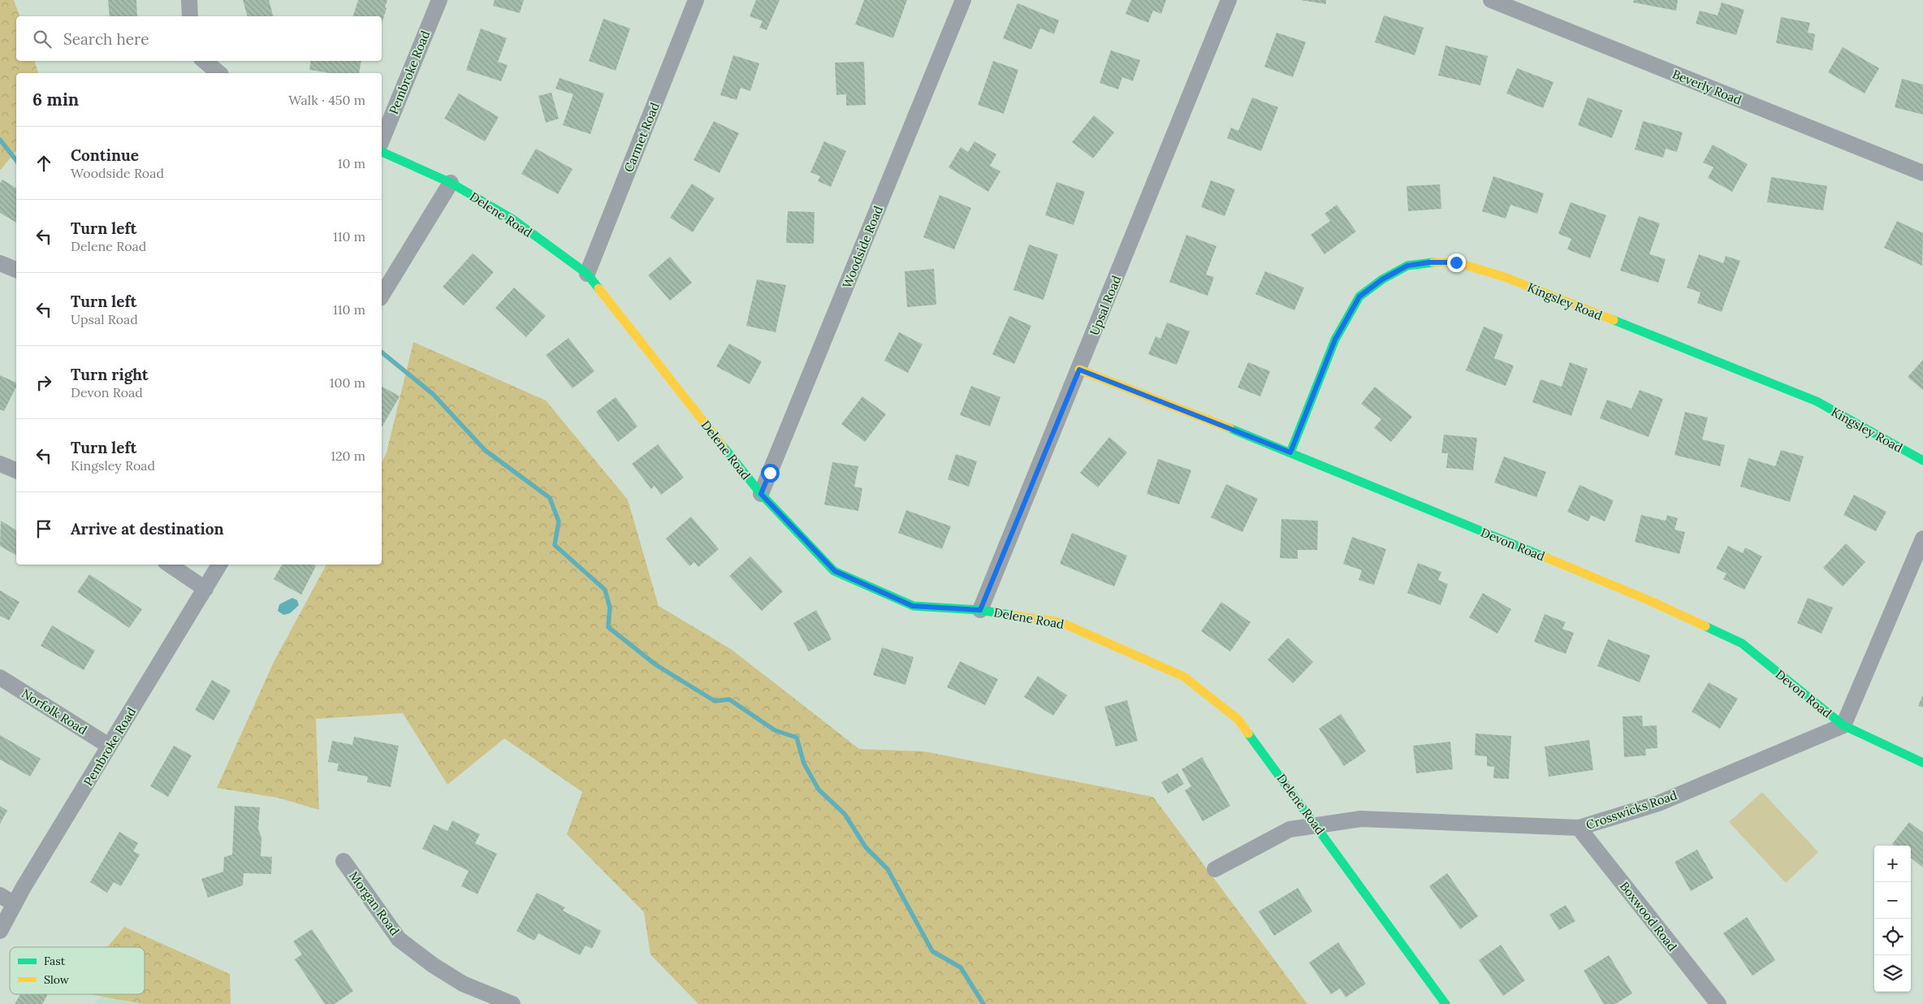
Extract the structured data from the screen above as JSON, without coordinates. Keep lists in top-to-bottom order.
{
  "streets": {
    "street": [
      "Pembroke Road",
      "Beverly Road",
      "Carmet Road",
      "Delene Road",
      "Woodside Road",
      "Kingsley Road",
      "Upsal Road",
      "Devon Road",
      "Norfolk Road",
      "Crosswicks Road",
      "Morgan Road",
      "Boxwood Road"
    ]
  },
  "crossings": [
    ["Pembroke Road", "Norfolk Road"],
    ["Carmet Road", "Delene Road"],
    ["Delene Road", "Woodside Road"],
    ["Delene Road", "Upsal Road"],
    ["Delene Road", "Crosswicks Road"],
    ["Kingsley Road", "Devon Road"],
    ["Upsal Road", "Devon Road"],
    ["Devon Road", "Crosswicks Road"],
    ["Crosswicks Road", "Boxwood Road"]
  ],
  "legend": ["Fast", "Slow"],
  "page": {
    "search": "Search here",
    "heading": ["6 min", "Walk · 450 m"],
    "list": [
      ["Continue", "Woodside Road", "10 m"],
      ["Turn left", "Delene Road", "110 m"],
      ["Turn left", "Upsal Road", "110 m"],
      ["Turn right", "Devon Road", "100 m"],
      ["Turn left", "Kingsley Road", "120 m"],
      "Arrive at destination"
    ],
    "map_buttons": ["+", "−"]
  }
}
